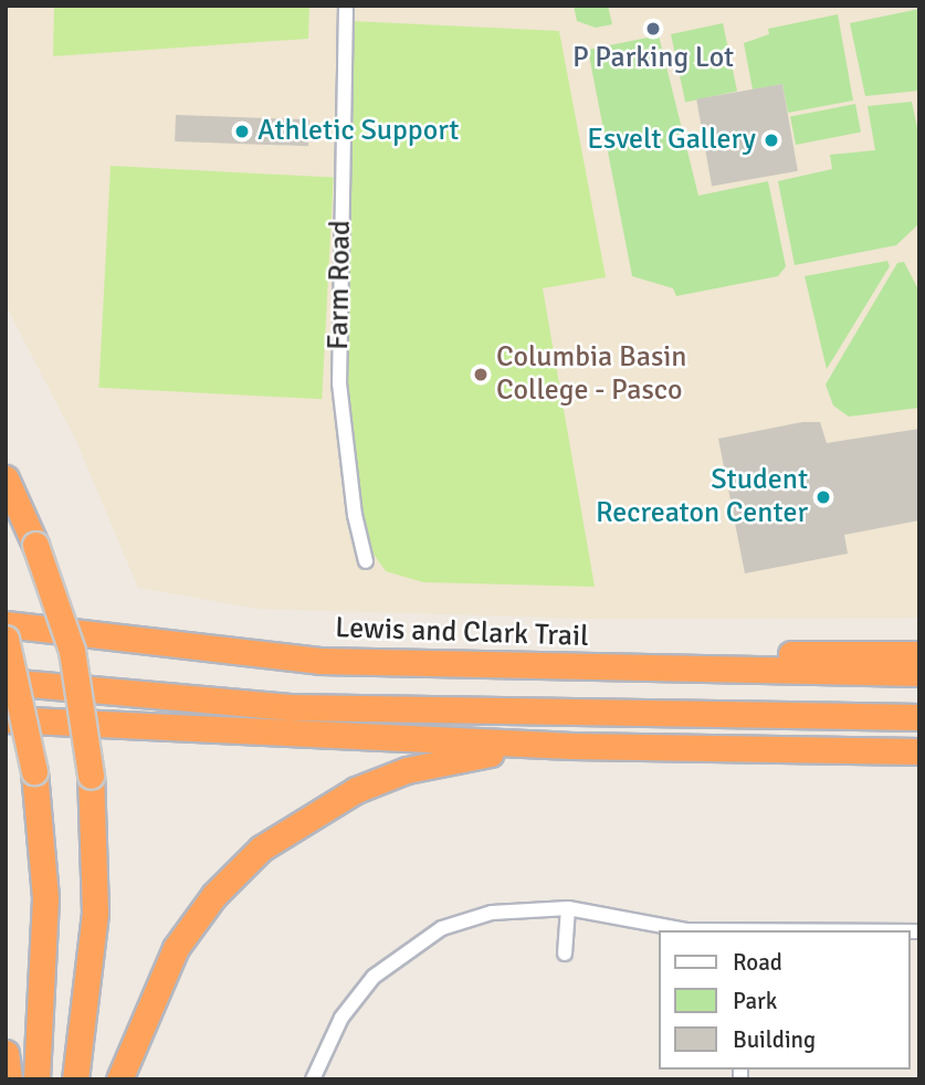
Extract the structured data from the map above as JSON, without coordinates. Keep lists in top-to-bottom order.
{
  "streets": {
    "highway": ["Lewis and Clark Trail"],
    "street": ["Farm Road"]
  },
  "places": [
    "P Parking Lot",
    "Athletic Support",
    "Esvelt Gallery",
    "Columbia Basin College - Pasco",
    "Student Recreaton Center"
  ],
  "legend": ["Road", "Park", "Building"]
}
